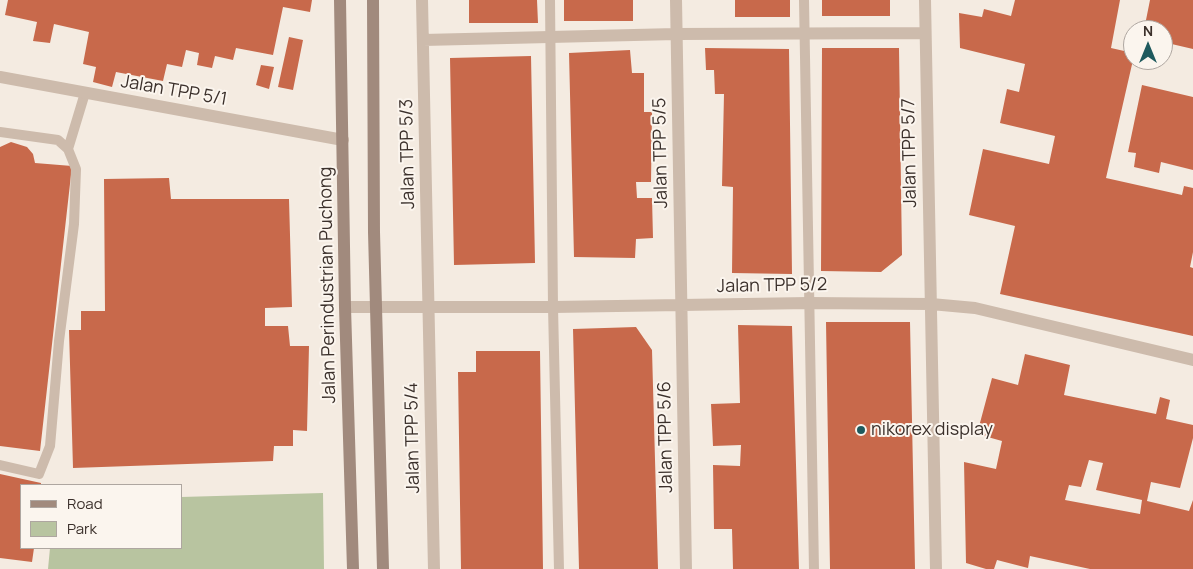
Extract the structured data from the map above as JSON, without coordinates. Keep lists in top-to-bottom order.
{
  "streets": {
    "street": [
      "Jalan TPP 5/1",
      "Jalan TPP 5/5",
      "Jalan TPP 5/7",
      "Jalan TPP 5/3",
      "Jalan Perindustrian Puchong",
      "Jalan TPP 5/2",
      "Jalan TPP 5/6",
      "Jalan TPP 5/4"
    ]
  },
  "crossings": [
    ["Jalan TPP 5/1", "Jalan Perindustrian Puchong"],
    ["Jalan TPP 5/5", "Jalan TPP 5/2"],
    ["Jalan TPP 5/5", "Jalan TPP 5/6"],
    ["Jalan TPP 5/7", "Jalan TPP 5/2"],
    ["Jalan TPP 5/3", "Jalan TPP 5/2"],
    ["Jalan TPP 5/3", "Jalan TPP 5/4"],
    ["Jalan Perindustrian Puchong", "Jalan TPP 5/2"],
    ["Jalan TPP 5/2", "Jalan TPP 5/6"],
    ["Jalan TPP 5/2", "Jalan TPP 5/4"]
  ],
  "places": ["nikorex display"],
  "legend": ["Road", "Park"],
  "north": "top"
}
